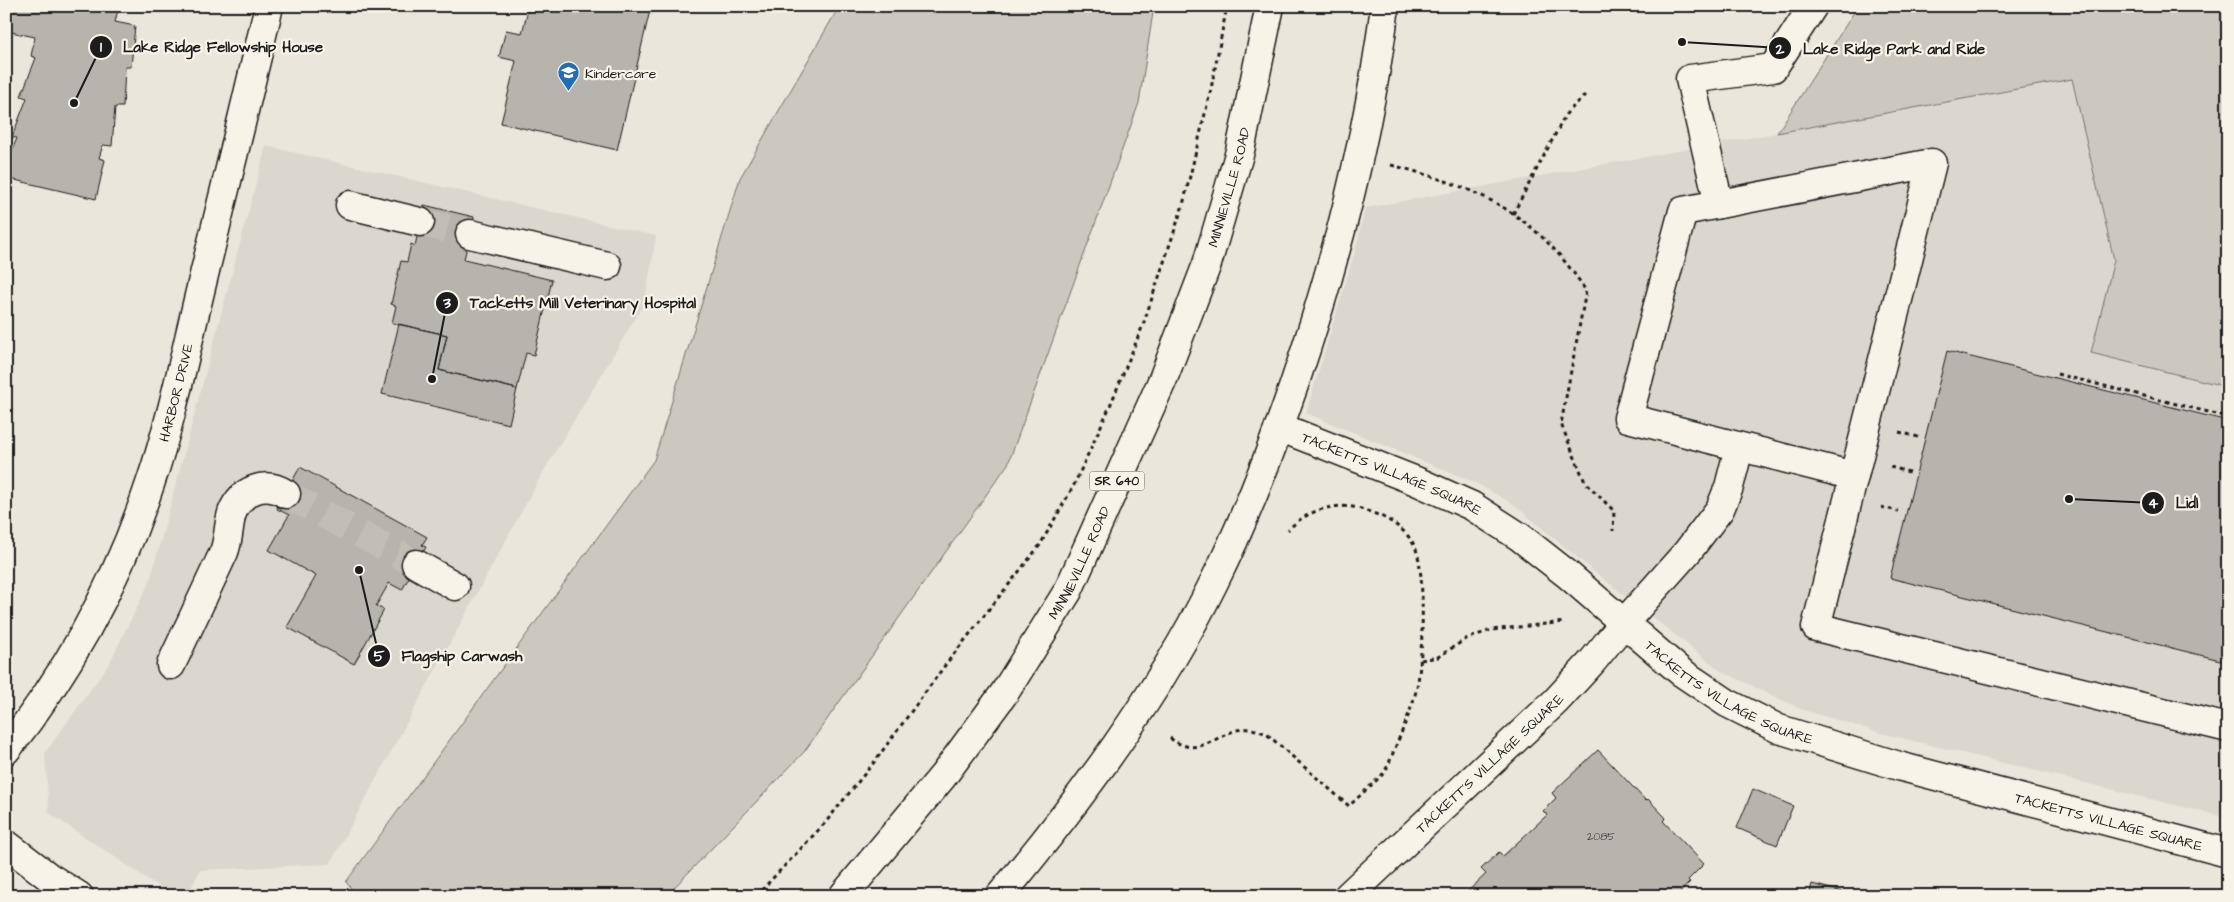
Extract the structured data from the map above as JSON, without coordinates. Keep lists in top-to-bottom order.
{
  "streets": {
    "street": [
      "MINNIEVILLE ROAD",
      "HARBOR DRIVE",
      "TACKETTS VILLAGE SQUARE",
      "SR 640",
      "TACKETT'S VILLAGE SQUARE"
    ]
  },
  "crossings": [
    ["TACKETTS VILLAGE SQUARE", "TACKETT'S VILLAGE SQUARE"]
  ],
  "places": {
    "other": [
      "Lake Ridge Park and Ride",
      "Lake Ridge Fellowship House",
      "Tacketts Mill Veterinary Hospital",
      "Lidl",
      "Flagship Carwash"
    ],
    "school or university": ["Kindercare"]
  },
  "house_numbers": ["2085"]
}
